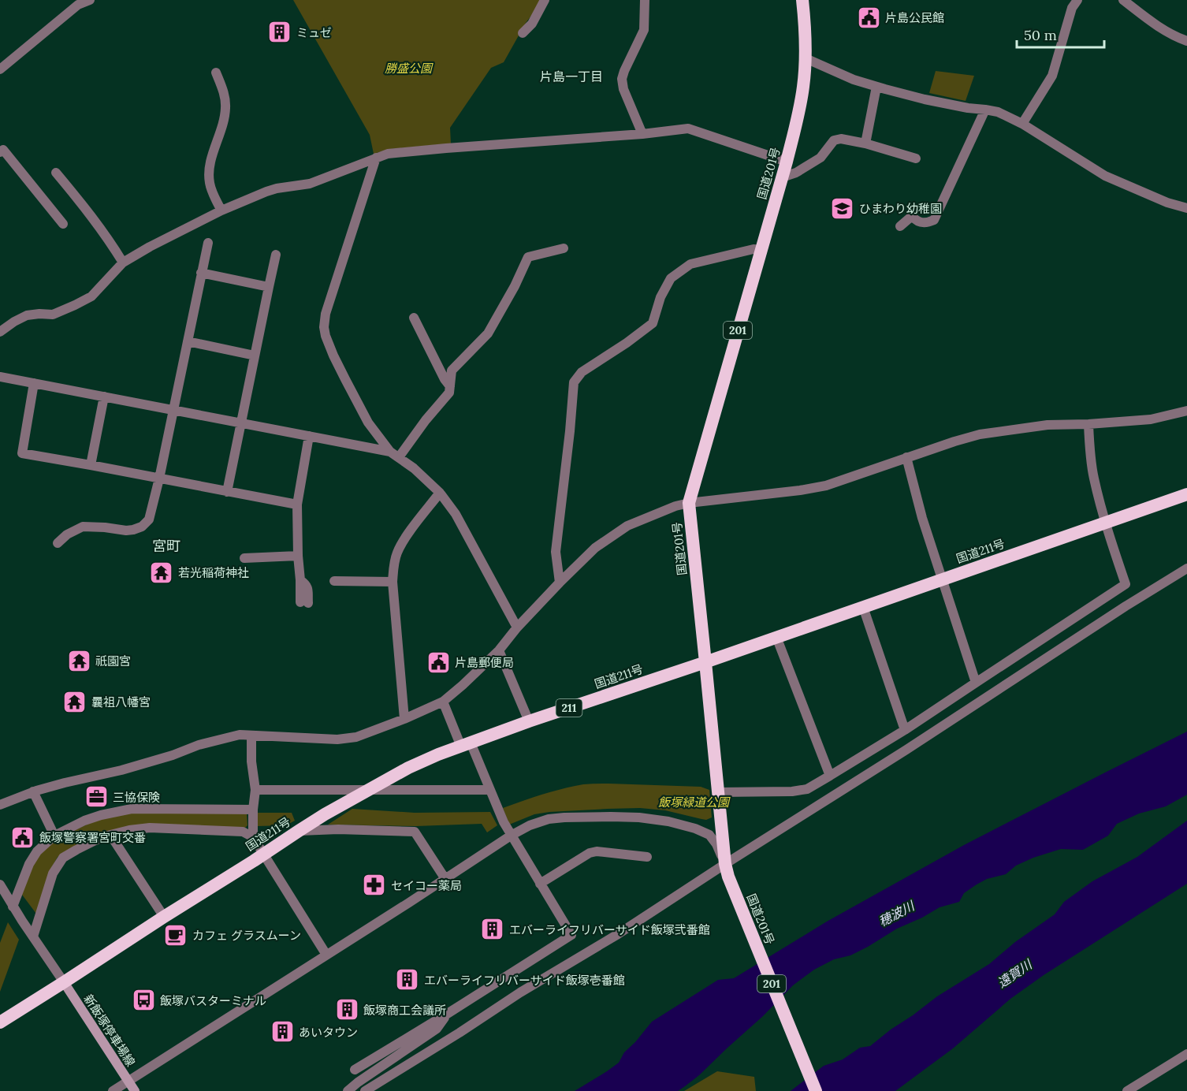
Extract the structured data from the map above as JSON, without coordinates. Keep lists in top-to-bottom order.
{
  "streets": {
    "highway": [
      "国道201号",
      "201",
      "国道211号",
      "211"
    ],
    "main road": ["新飯塚停車場線"]
  },
  "crossings": [
    ["国道201号", "国道211号"],
    ["国道211号", "新飯塚停車場線"]
  ],
  "districts": ["片島一丁目", "宮町"],
  "water": ["穂波川", "遠賀川"],
  "parks": ["勝盛公園", "飯塚緑道公園"],
  "places": {
    "public building": ["片島公民館", "片島郵便局", "飯塚警察署宮町交番"],
    "building": [
      "ミュゼ",
      "エバーライフリバーサイド飯塚弐番館",
      "エバーライフリバーサイド飯塚壱番館",
      "飯塚商工会議所",
      "あいタウン"
    ],
    "school or university": ["ひまわり幼稚園"],
    "temple": ["若光稲荷神社", "祇園宮", "曩祖八幡宮"],
    "office": ["三協保険"],
    "pharmacy": ["セイコー薬局"],
    "cafe": ["カフェ グラスムーン"],
    "bus stop": ["飯塚バスターミナル"]
  },
  "scale_bar": "50 m"
}
